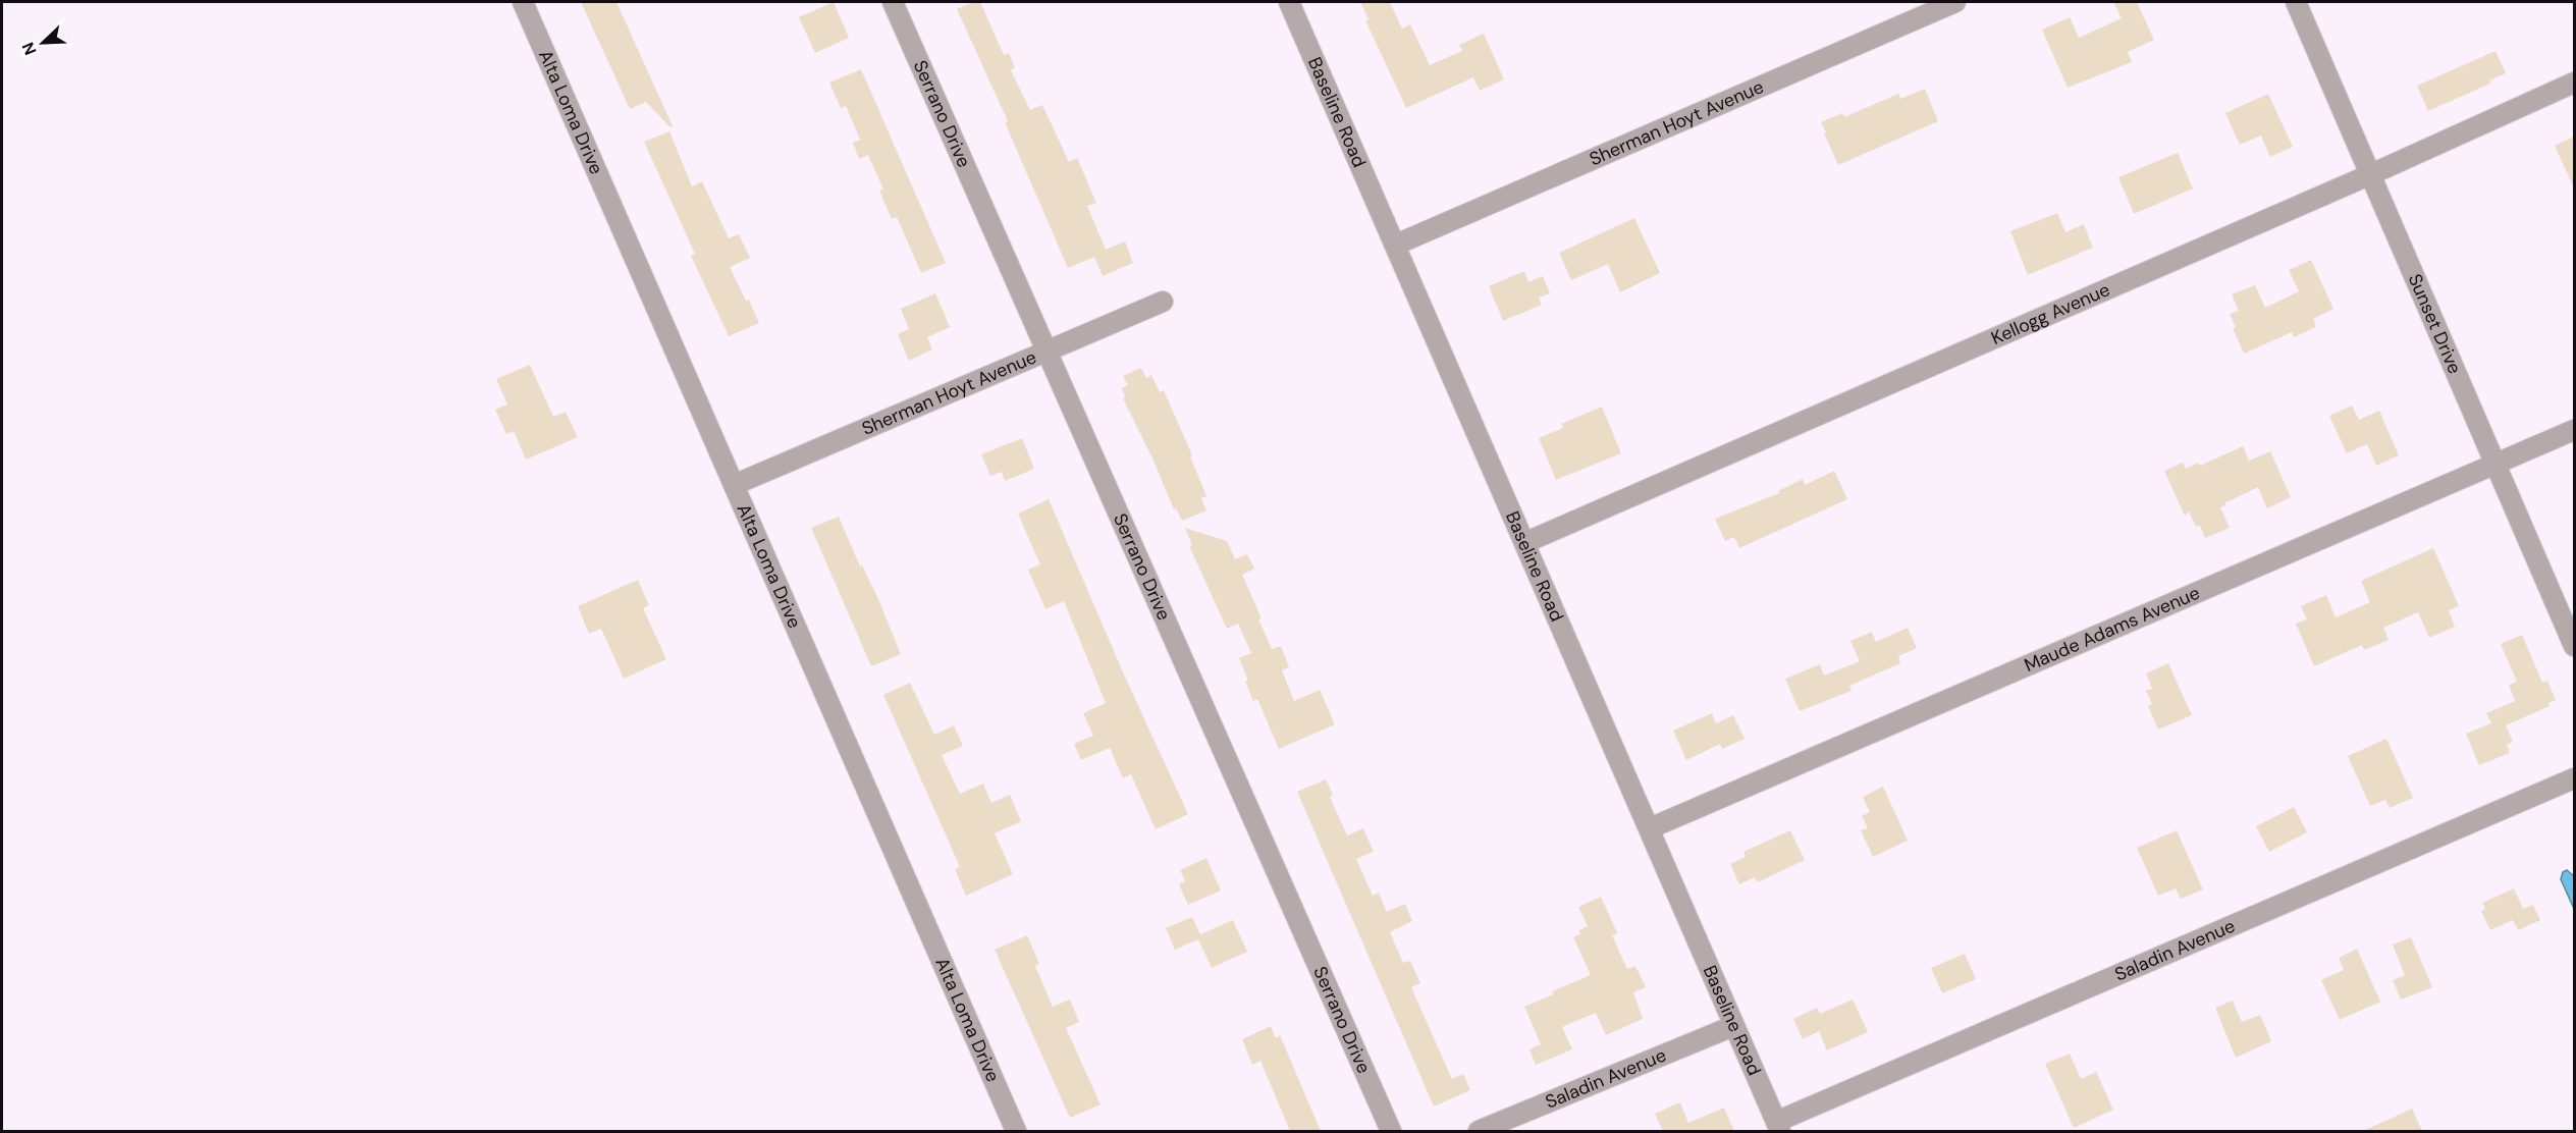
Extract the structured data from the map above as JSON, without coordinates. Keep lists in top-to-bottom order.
{
  "streets": {
    "street": [
      "Baseline Road",
      "Alta Loma Drive",
      "Serrano Drive",
      "Sherman Hoyt Avenue",
      "Kellogg Avenue",
      "Sunset Drive",
      "Maude Adams Avenue",
      "Saladin Avenue"
    ]
  },
  "crossings": [
    ["Baseline Road", "Sherman Hoyt Avenue"],
    ["Baseline Road", "Kellogg Avenue"],
    ["Baseline Road", "Maude Adams Avenue"],
    ["Baseline Road", "Saladin Avenue"],
    ["Alta Loma Drive", "Sherman Hoyt Avenue"],
    ["Serrano Drive", "Sherman Hoyt Avenue"],
    ["Kellogg Avenue", "Sunset Drive"],
    ["Sunset Drive", "Maude Adams Avenue"]
  ],
  "north": "bottom left"
}
